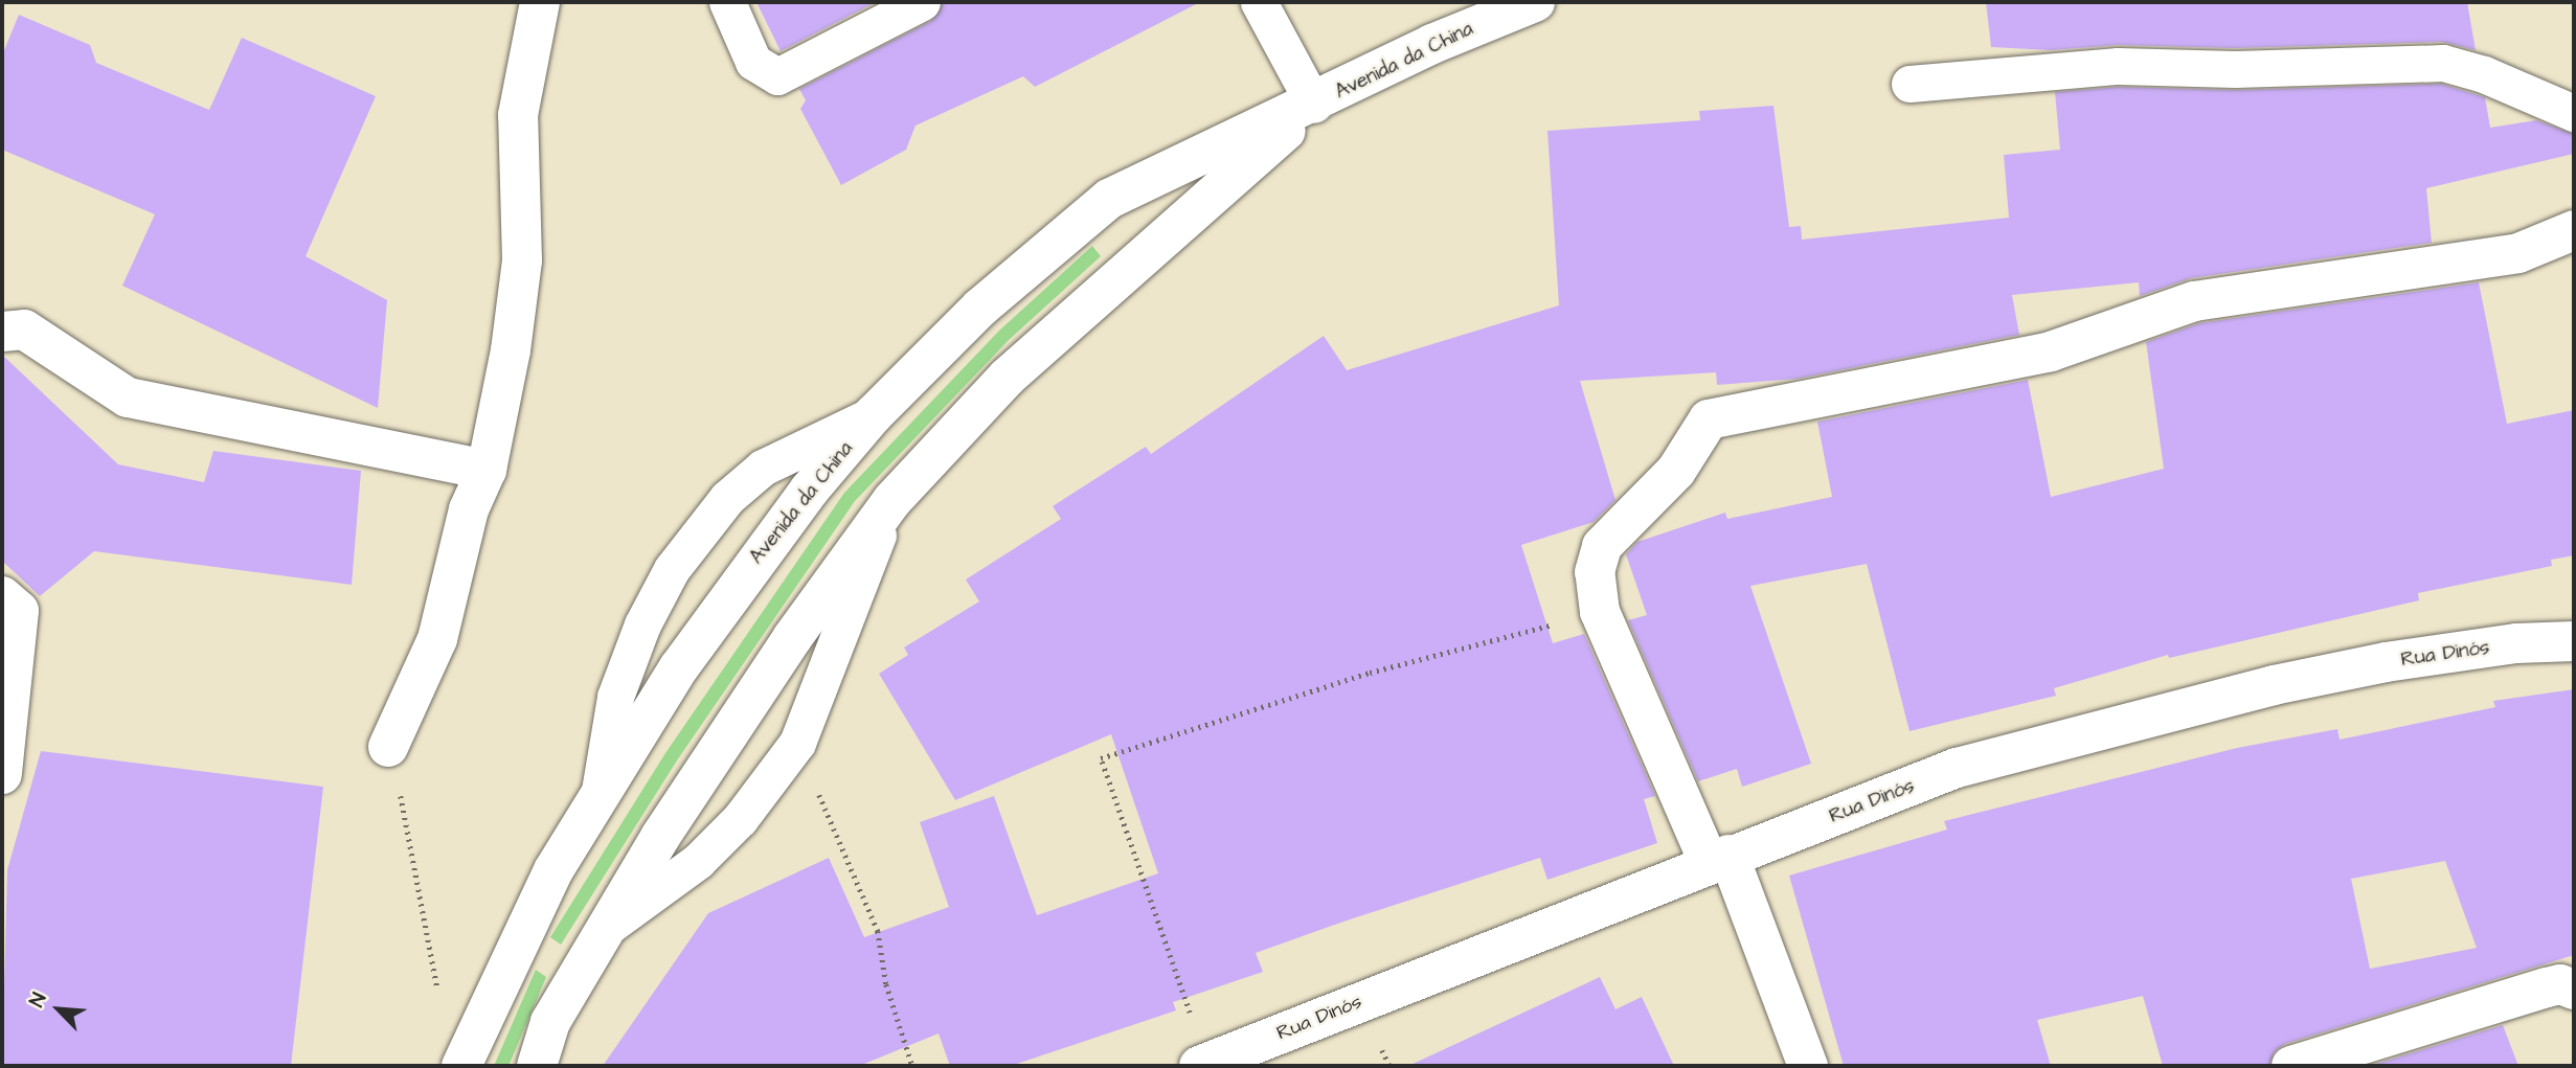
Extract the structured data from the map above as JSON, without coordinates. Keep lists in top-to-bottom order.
{
  "streets": {
    "street": ["Avenida da China", "Rua Dinós"]
  },
  "north": "top left"
}
